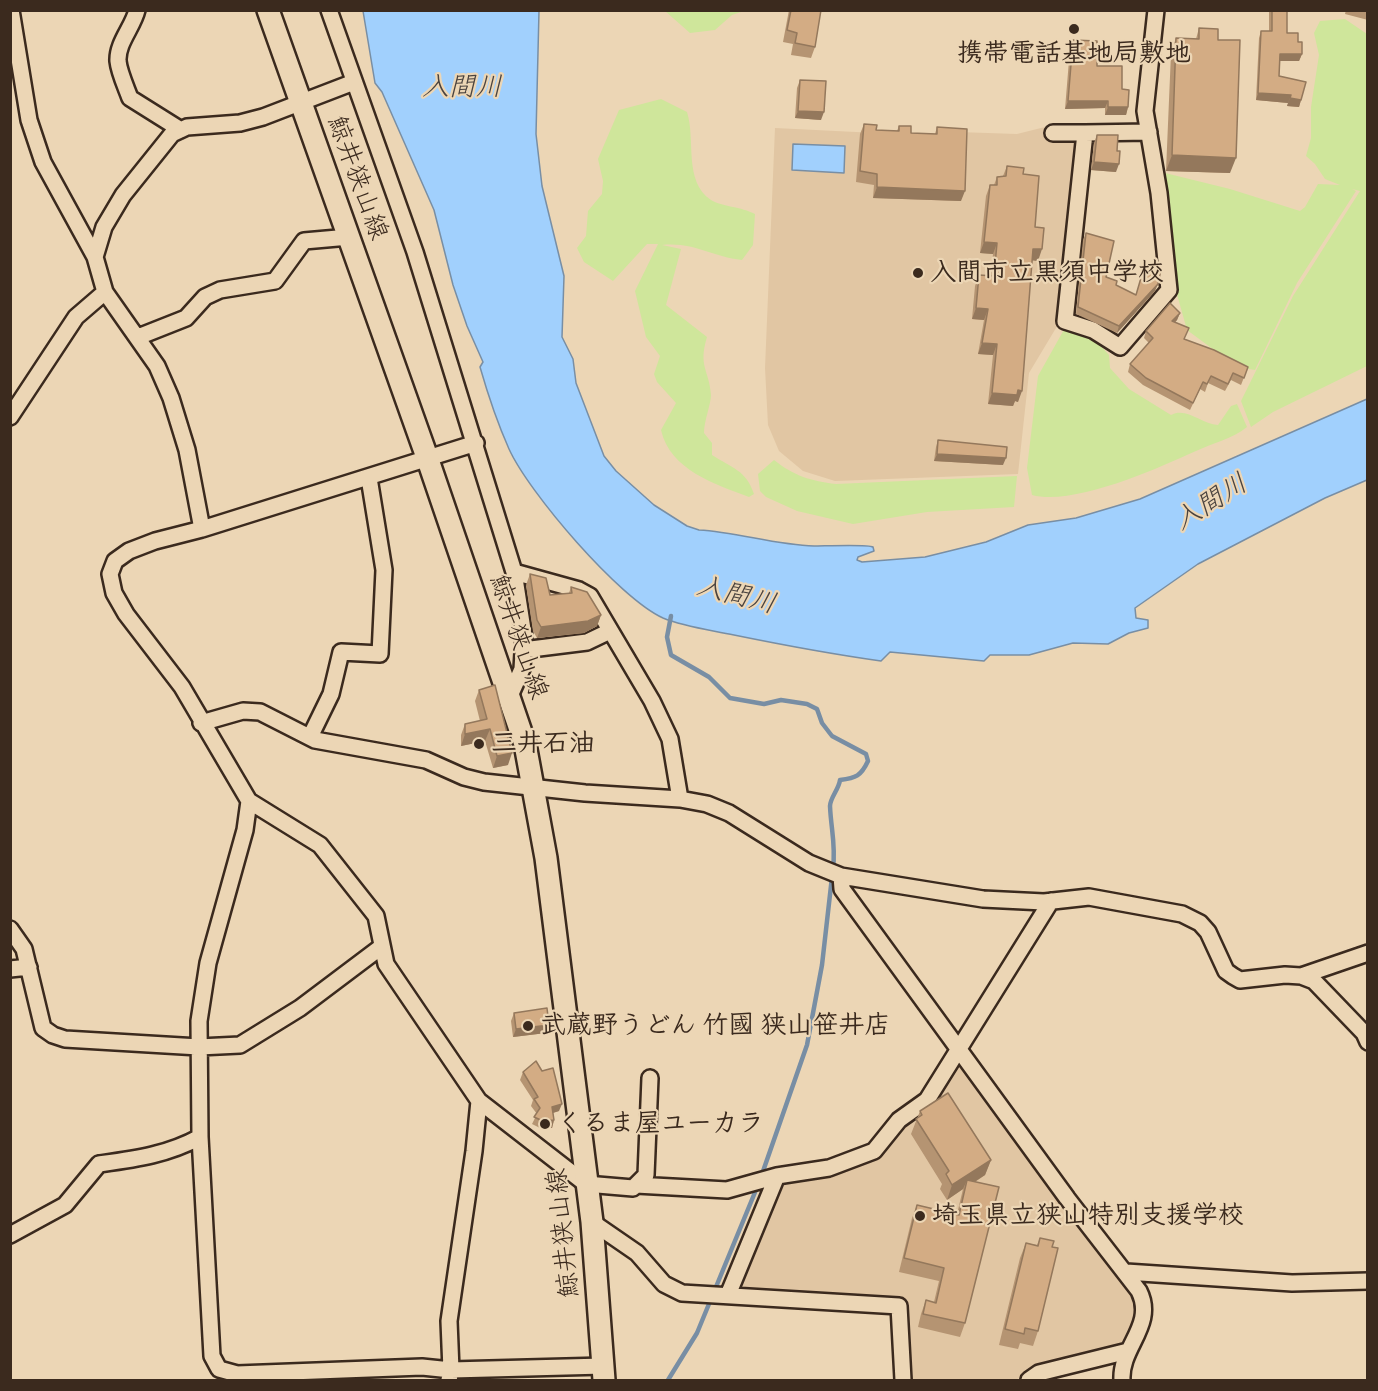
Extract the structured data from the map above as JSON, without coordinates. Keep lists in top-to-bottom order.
{
  "streets": {
    "main road": ["鯨井狭山線"]
  },
  "water": ["入間川"],
  "places": [
    "携帯電話基地局敷地",
    "入間市立黒須中学校",
    "三井石油",
    "武蔵野うどん 竹國 狭山笹井店",
    "くるま屋ユーカラ",
    "埼玉県立狭山特別支援学校"
  ]
}
